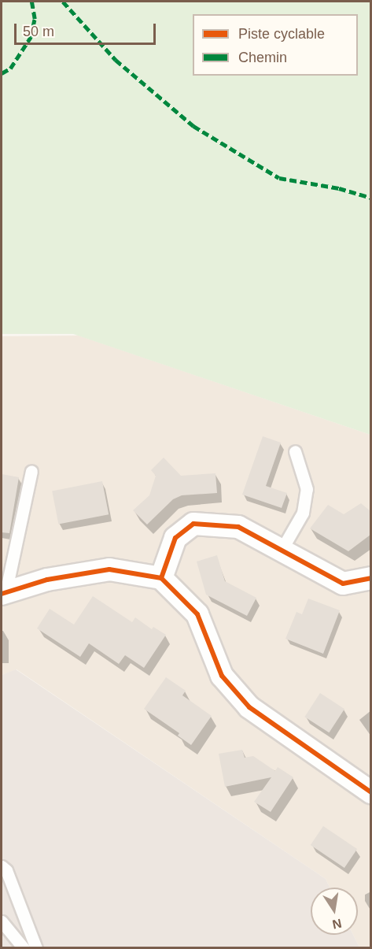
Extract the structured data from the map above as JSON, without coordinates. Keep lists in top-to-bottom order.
{
  "legend": ["Piste cyclable", "Chemin"],
  "scale_bar": "50 m",
  "north": "bottom"
}
